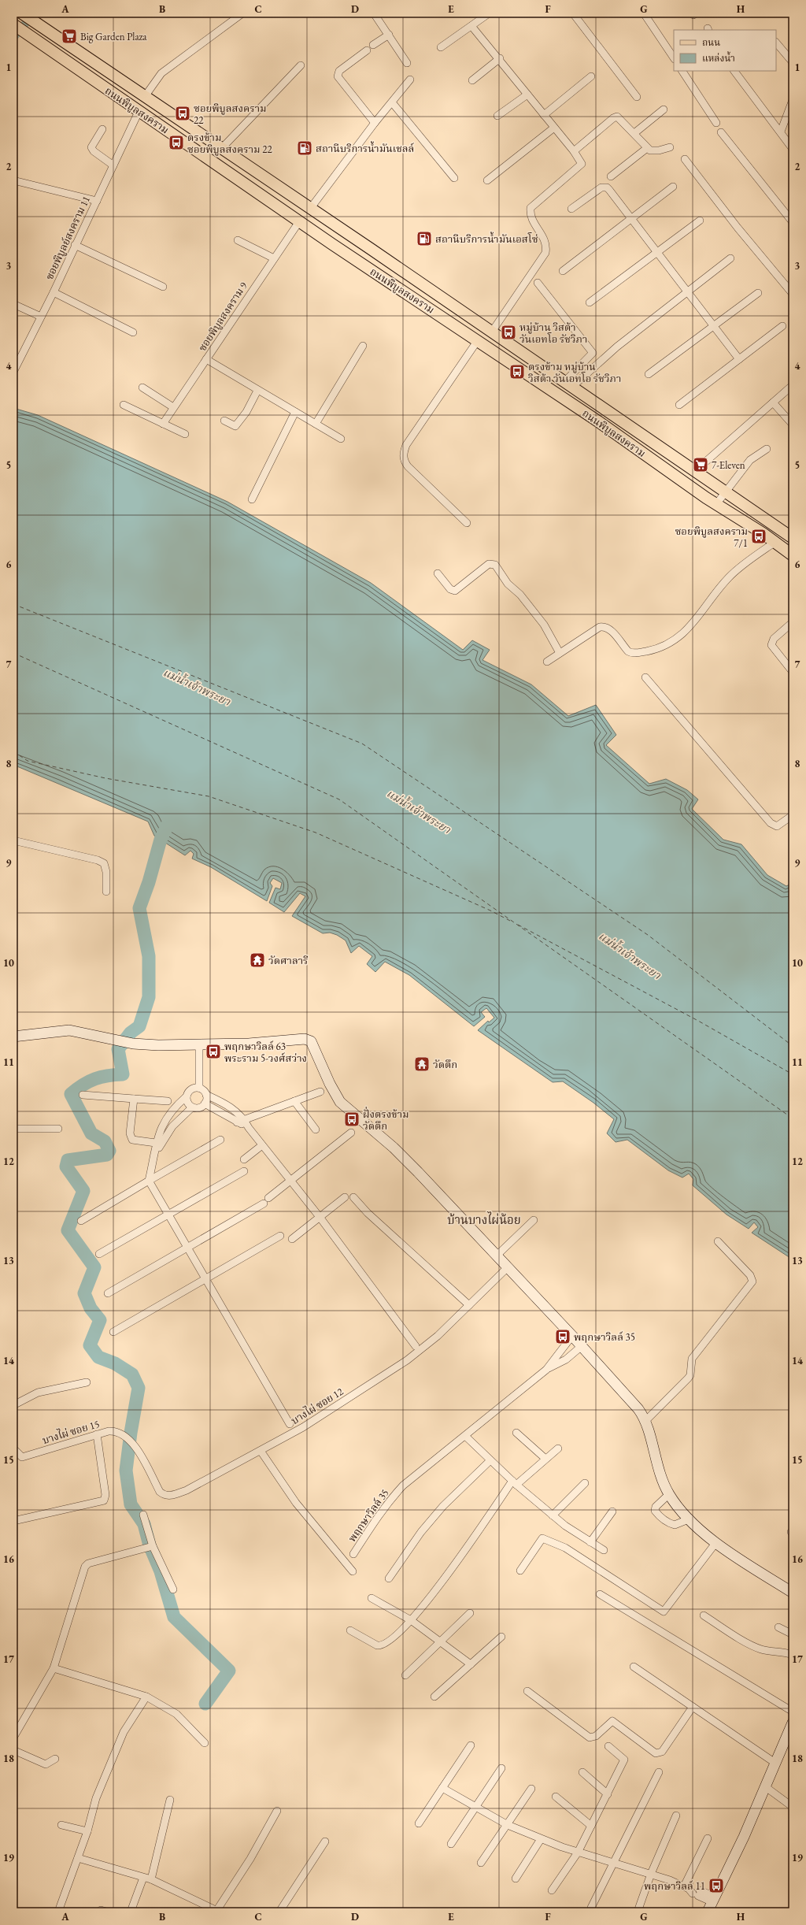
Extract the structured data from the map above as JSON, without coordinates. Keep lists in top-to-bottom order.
{
  "streets": {
    "main road": ["ถนนพิบูลสงคราม"],
    "street": [
      "ซอยพิบูลย์สงคราม 11",
      "ซอยพิบูลสงคราม 9",
      "บางไผ่ ซอย 12",
      "บางไผ่ ซอย 15",
      "พฤกษาวิลล์ 35"
    ]
  },
  "crossings": [
    ["ถนนพิบูลสงคราม", "ซอยพิบูลย์สงคราม 11"],
    ["ถนนพิบูลสงคราม", "ซอยพิบูลสงคราม 9"],
    ["บางไผ่ ซอย 12", "บางไผ่ ซอย 15"]
  ],
  "districts": ["บ้านบางไผ่น้อย"],
  "water": ["แม่น้ำเจ้าพระยา"],
  "places": {
    "supermarket": ["Big Garden Plaza", "7-Eleven"],
    "bus stop": [
      "ซอยพิบูลสงคราม 22",
      "ตรงข้าม ซอยพิบูลสงคราม 22",
      "หมู่บ้าน วิสต้า วันเอทโอ รัชวิภา",
      "ตรงข้าม หมู่บ้าน วิสต้า วันเอทโอ รัชวิภา",
      "ซอยพิบูลสงคราม 7/1",
      "พฤกษาวิลล์ 63 พระราม 5-วงศ์สว่าง",
      "ฝั่งตรงข้าม วัดตึก",
      "พฤกษาวิลล์ 35",
      "พฤกษาวิลล์ 11"
    ],
    "fuel station": ["สถานีบริการน้ำมันเชลล์", "สถานีบริการน้ำมันเอสโซ่"],
    "temple": ["วัดศาลารี", "วัดตึก"]
  },
  "legend": ["ถนน", "แหล่งน้ำ"],
  "grid": {
    "columns": [
      "A",
      "B",
      "C",
      "D",
      "E",
      "F",
      "G",
      "H"
    ],
    "rows": [
      "1",
      "2",
      "3",
      "4",
      "5",
      "6",
      "7",
      "8",
      "9",
      "10",
      "11",
      "12",
      "13",
      "14",
      "15",
      "16",
      "17",
      "18",
      "19"
    ]
  }
}
